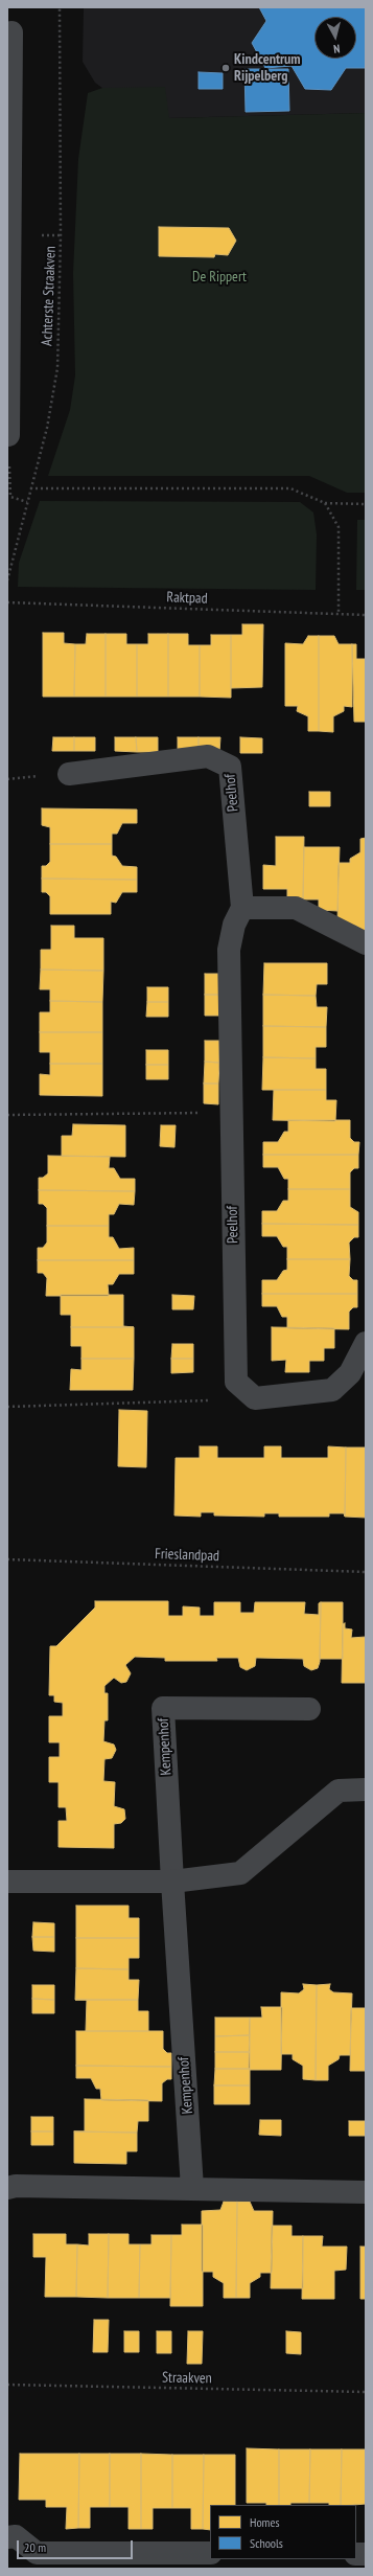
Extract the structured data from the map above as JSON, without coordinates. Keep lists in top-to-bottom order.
{
  "streets": {
    "street": ["Peelhof", "Kempenhof"],
    "path": [
      "Achterste Straakven",
      "Raktpad",
      "Frieslandpad",
      "Straakven"
    ]
  },
  "parks": ["De Rippert"],
  "places": ["Kindcentrum Rijpelberg"],
  "legend": ["Homes", "Schools"],
  "scale_bar": "20 m",
  "north": "bottom"
}
